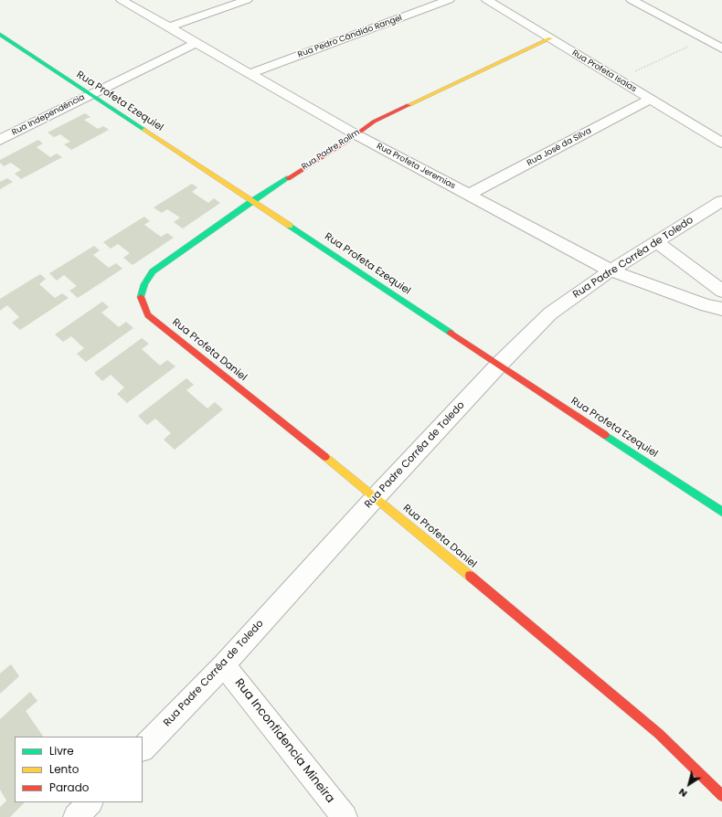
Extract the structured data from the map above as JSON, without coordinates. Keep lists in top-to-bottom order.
{
  "streets": {
    "street": [
      "Rua Pedro Cândido Rangel",
      "Rua Profeta Isaías",
      "Rua Profeta Ezequiel",
      "Rua Independência",
      "Rua José da Silva",
      "Rua Padre Rolim",
      "Rua Profeta Jeremias",
      "Rua Padre Corrêa de Toledo",
      "Rua Profeta Daniel",
      "Rua Inconfidencia Mineira"
    ]
  },
  "crossings": [
    ["Rua Pedro Cândido Rangel", "Rua Profeta Jeremias"],
    ["Rua Profeta Isaías", "Rua José da Silva"],
    ["Rua Profeta Isaías", "Rua Padre Rolim"],
    ["Rua Profeta Ezequiel", "Rua Independência"],
    ["Rua Profeta Ezequiel", "Rua Padre Rolim"],
    ["Rua Profeta Ezequiel", "Rua Padre Corrêa de Toledo"],
    ["Rua Independência", "Rua Profeta Jeremias"],
    ["Rua José da Silva", "Rua Profeta Jeremias"],
    ["Rua Padre Rolim", "Rua Profeta Jeremias"],
    ["Rua Padre Rolim", "Rua Profeta Daniel"],
    ["Rua Profeta Jeremias", "Rua Padre Corrêa de Toledo"],
    ["Rua Padre Corrêa de Toledo", "Rua Profeta Daniel"],
    ["Rua Padre Corrêa de Toledo", "Rua Inconfidencia Mineira"]
  ],
  "legend": ["Livre", "Lento", "Parado"],
  "north": "bottom left"
}
